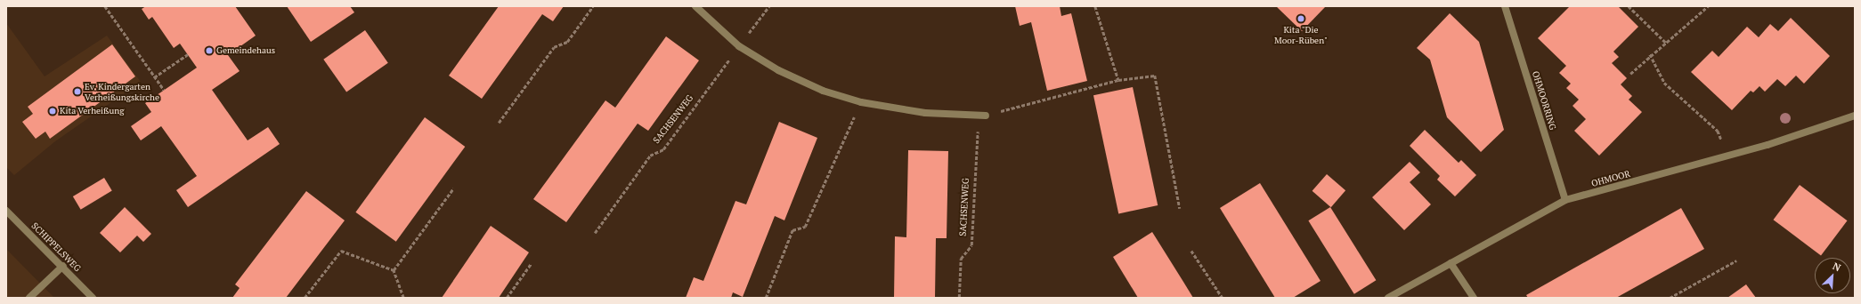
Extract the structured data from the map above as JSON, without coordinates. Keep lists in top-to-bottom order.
{
  "streets": {
    "street": ["OHMOORRING", "OHMOOR", "SCHIPPELSWEG"],
    "path": ["SACHSENWEG"]
  },
  "crossings": [
    ["OHMOORRING", "OHMOOR"]
  ],
  "places": [
    "Kita \"Die Moor-Rüben\"",
    "Gemeindehaus",
    "Ev. Kindergarten Verheißungskirche",
    "Kita Verheißung"
  ],
  "north": "top right"
}
